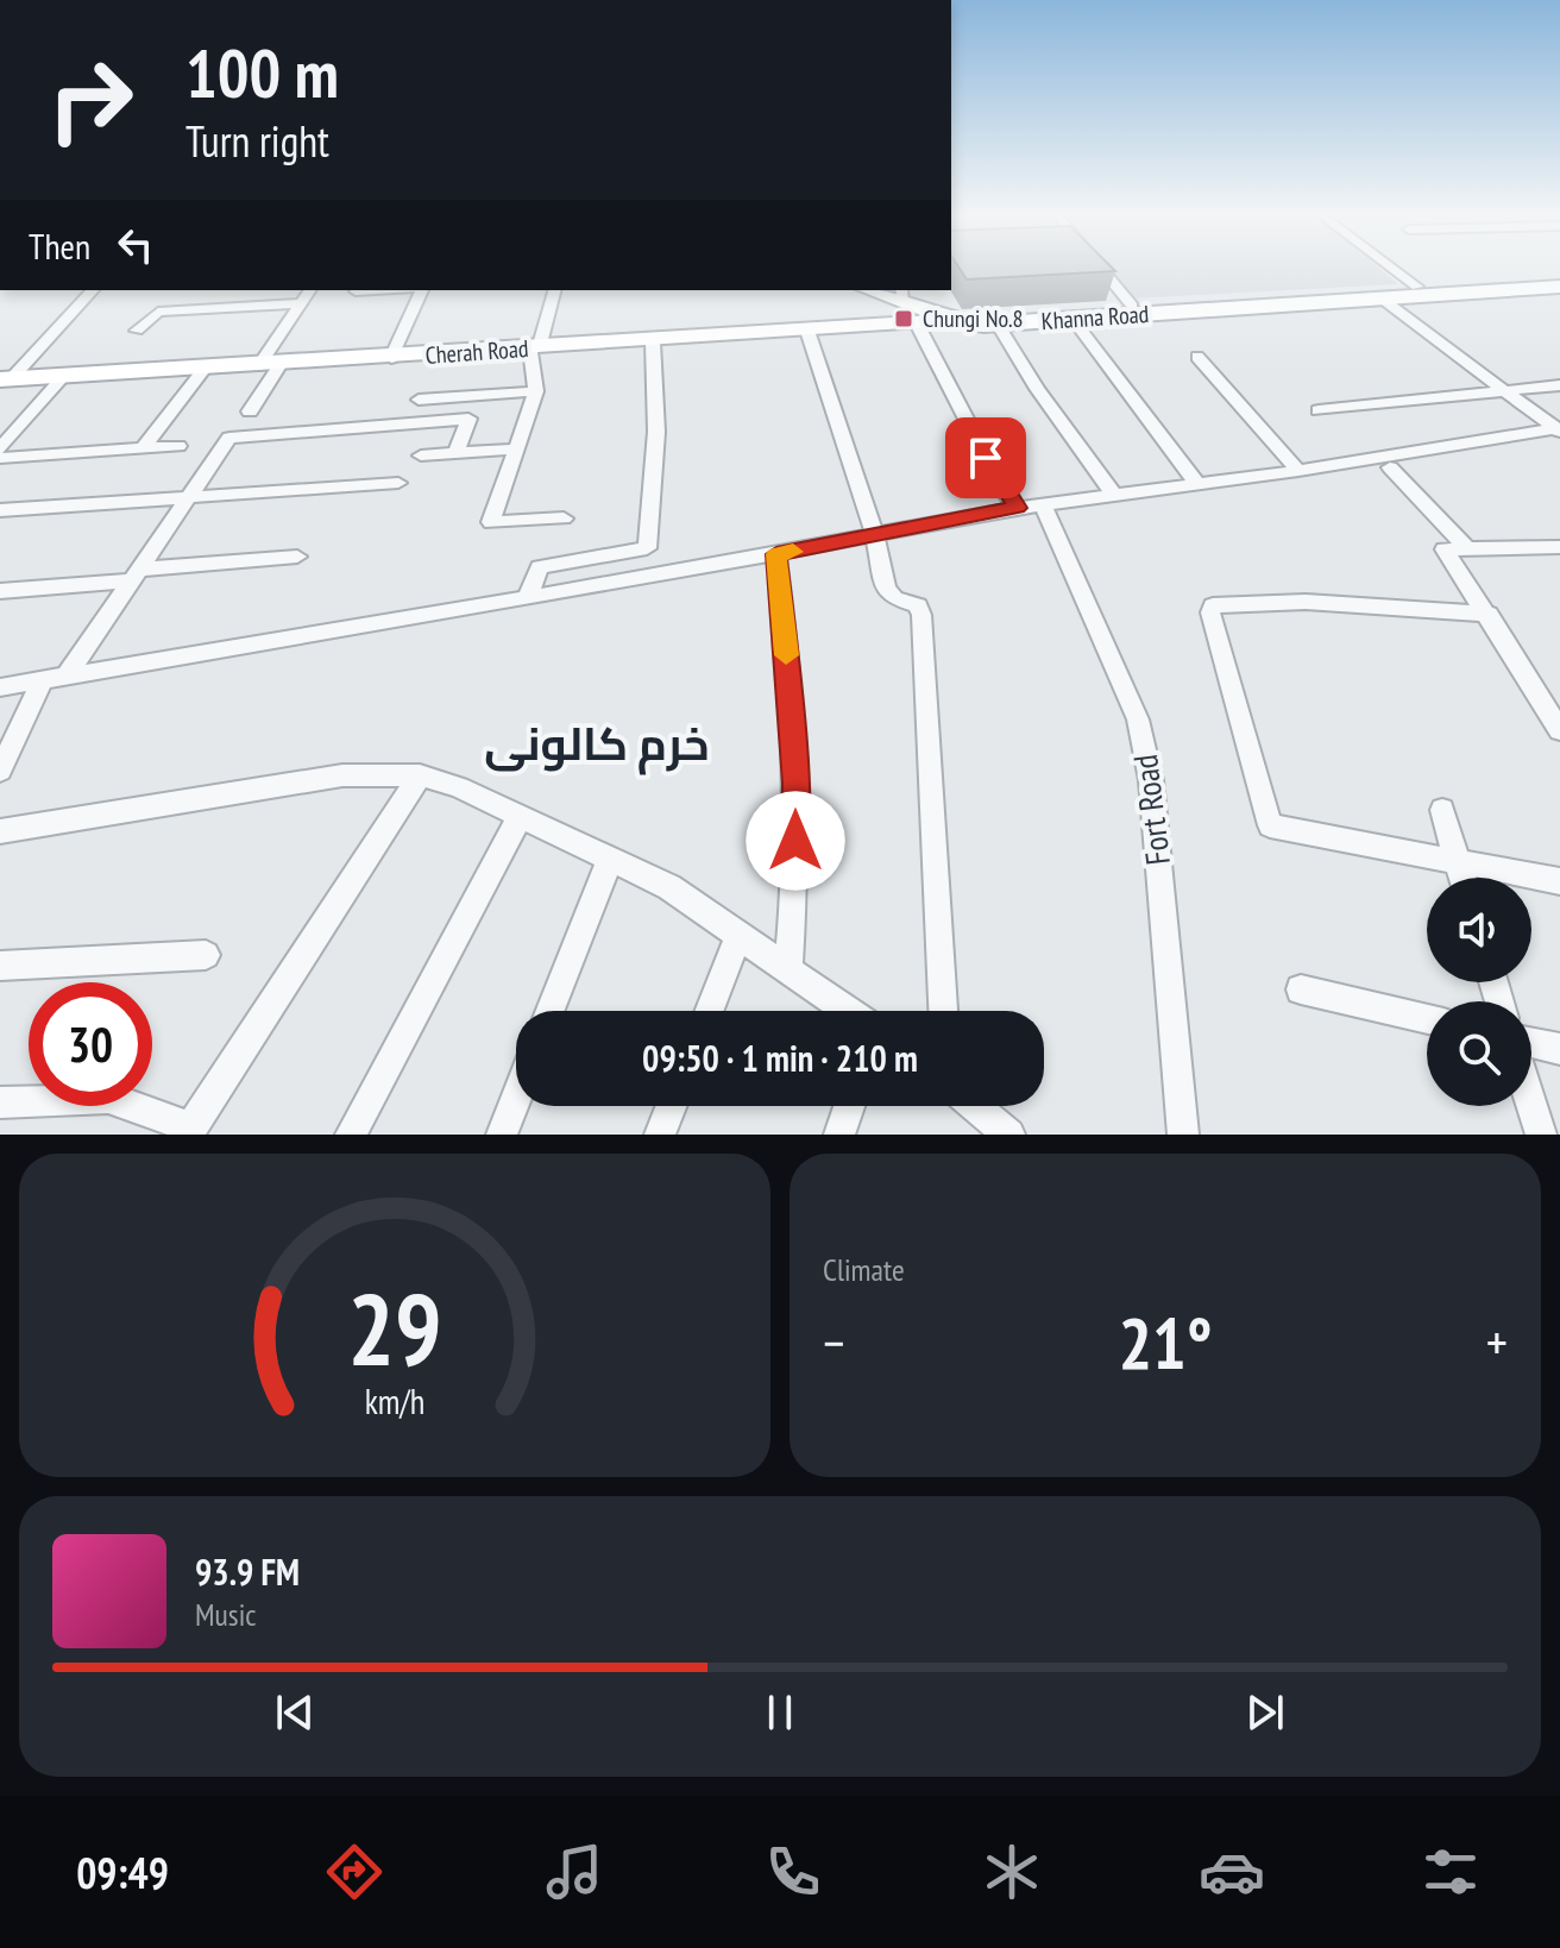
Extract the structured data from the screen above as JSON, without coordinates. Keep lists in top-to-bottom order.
{
  "streets": {
    "main road": ["Khanna Road"],
    "street": ["Cherah Road", "Fort Road"]
  },
  "crossings": [
    ["Khanna Road", "Cherah Road"]
  ],
  "districts": ["خرم کالونی"],
  "places": {
    "transit": ["Chungi No.8"]
  },
  "page": {
    "turn": ["100 m", "Turn right"],
    "then": "Then",
    "limit": "30",
    "trip": "09:50 · 1 min · 210 m",
    "tile": "Climate",
    "heat": ["−", "21°", "+"],
    "song": ["93.9 FM", "Music"],
    "tabs": "09:49",
    "gauge": ["29", "km/h"]
  }
}
